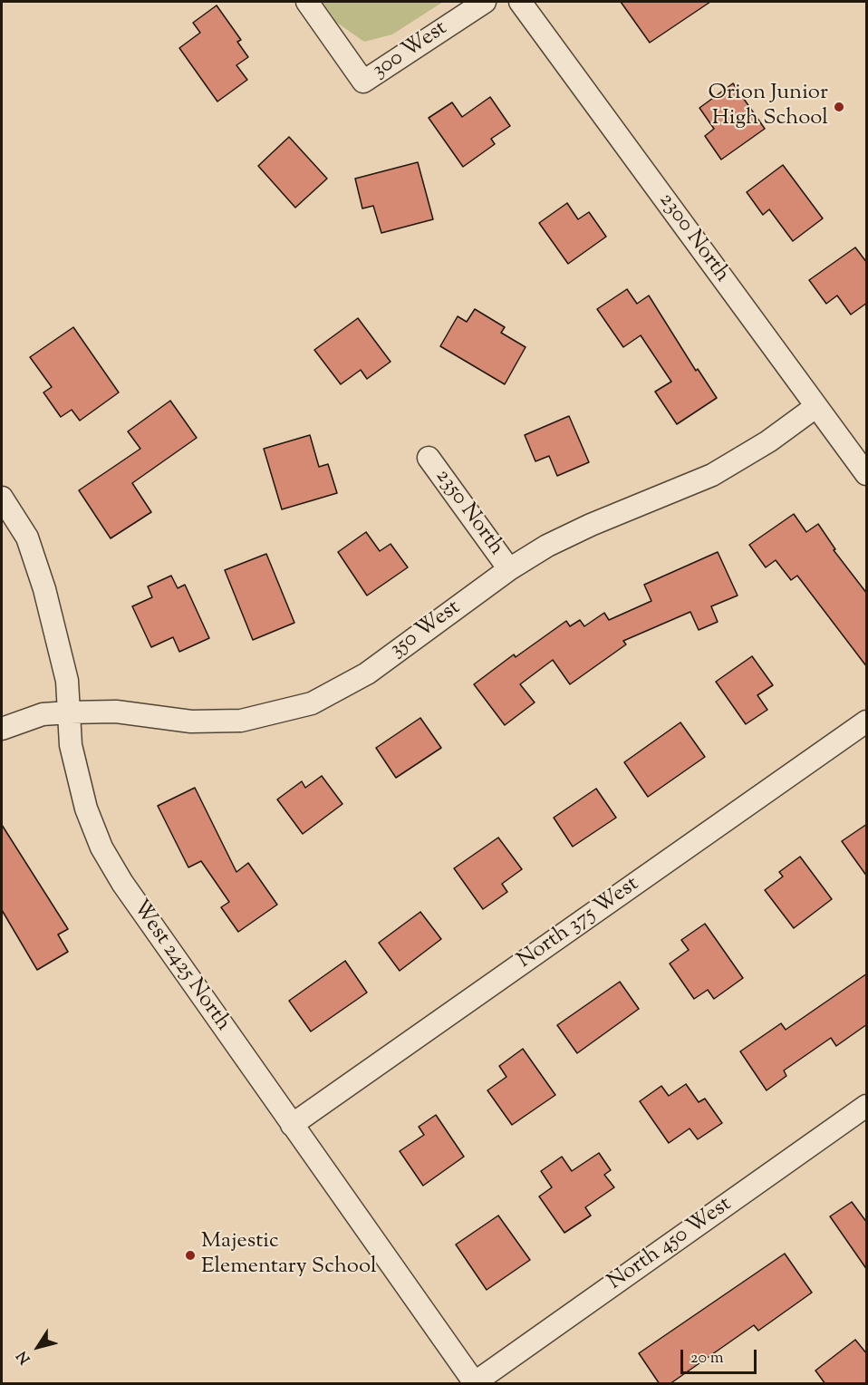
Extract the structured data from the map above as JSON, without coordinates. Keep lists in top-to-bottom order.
{
  "streets": {
    "street": [
      "300 West",
      "2300 North",
      "2350 North",
      "350 West",
      "North 375 West",
      "West 2425 North",
      "North 450 West"
    ]
  },
  "crossings": [
    ["2300 North", "350 West"],
    ["2350 North", "350 West"],
    ["350 West", "West 2425 North"],
    ["North 375 West", "West 2425 North"],
    ["West 2425 North", "North 450 West"]
  ],
  "places": ["Orion Junior High School", "Majestic Elementary School"],
  "scale_bar": "20 m",
  "north": "bottom left"
}
